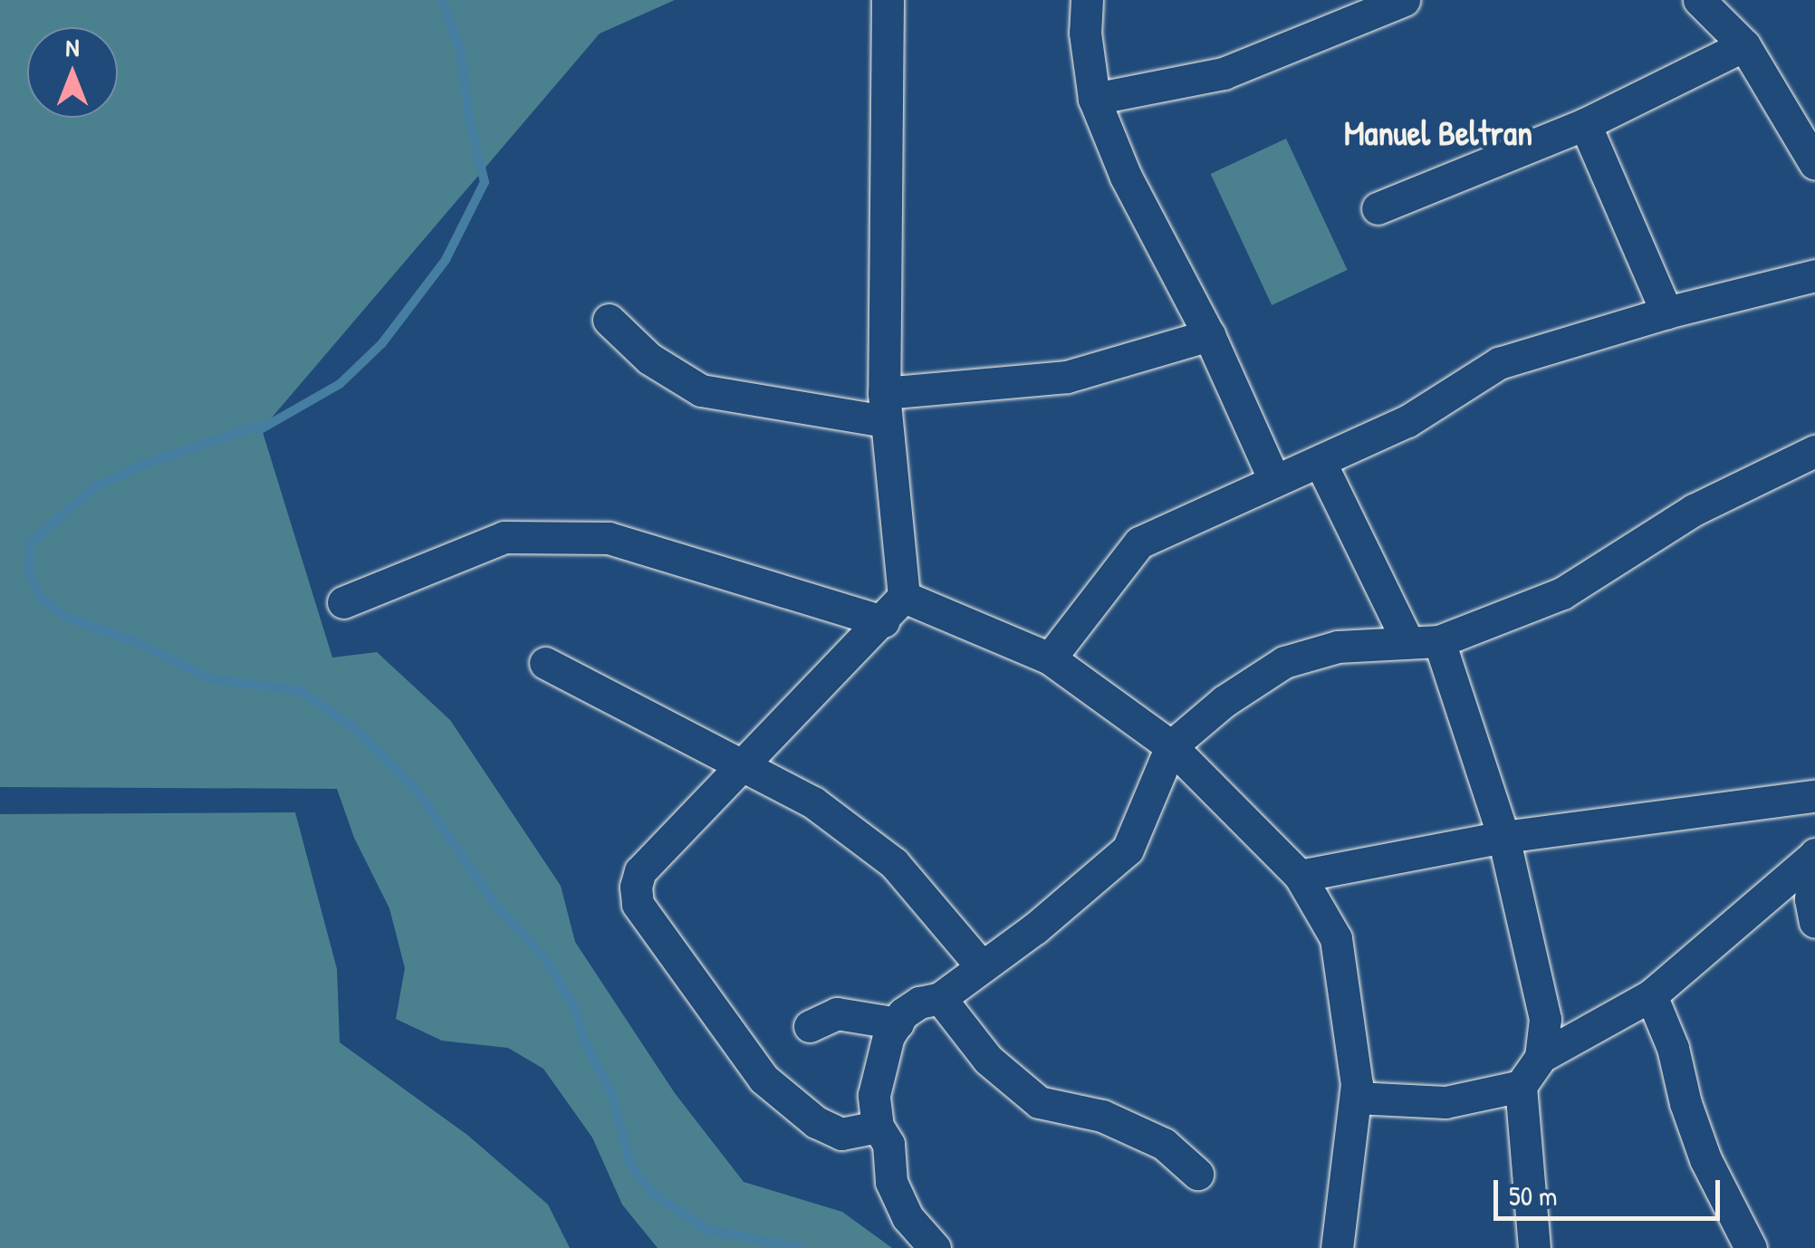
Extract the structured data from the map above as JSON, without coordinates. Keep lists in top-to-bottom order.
{
  "districts": ["Manuel Beltran"],
  "scale_bar": "50 m",
  "north": "top"
}
